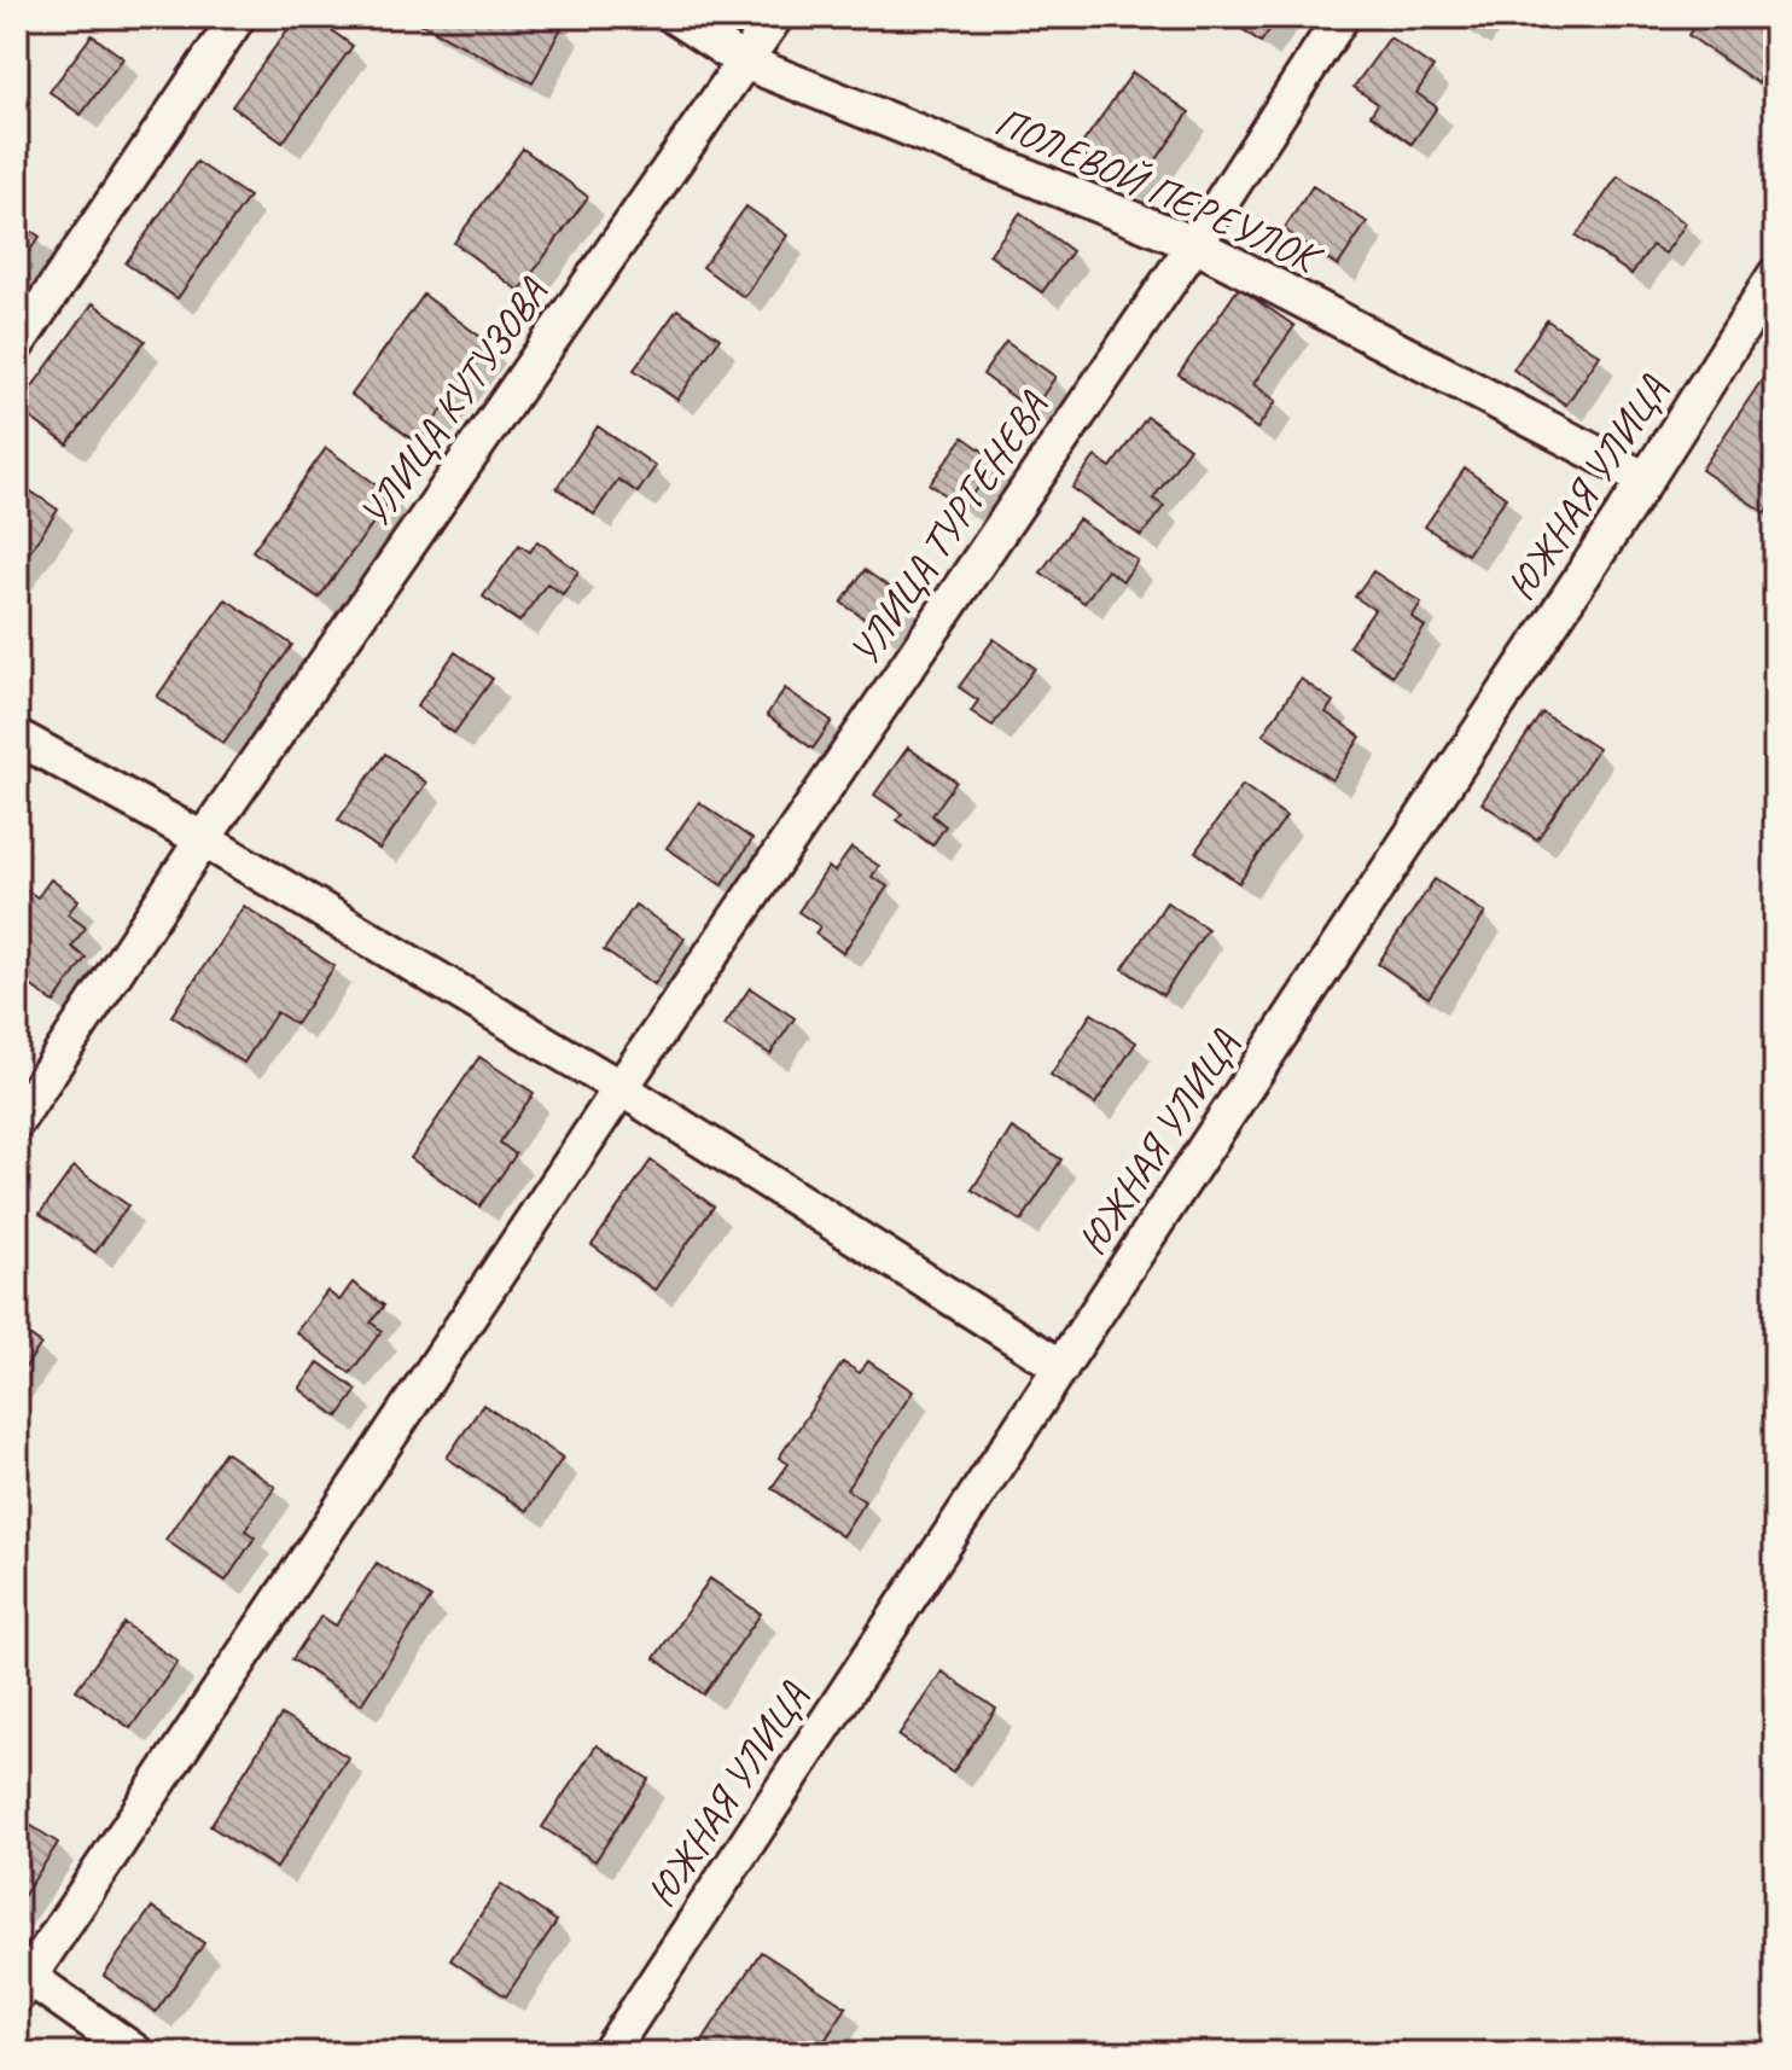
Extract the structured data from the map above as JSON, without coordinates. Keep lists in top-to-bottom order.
{
  "streets": {
    "street": [
      "ПОЛЕВОЙ ПЕРЕУЛОК",
      "УЛИЦА КУТУЗОВА",
      "ЮЖНАЯ УЛИЦА",
      "УЛИЦА ТУРГЕНЕВА"
    ]
  },
  "crossings": [
    ["ПОЛЕВОЙ ПЕРЕУЛОК", "УЛИЦА КУТУЗОВА"],
    ["ПОЛЕВОЙ ПЕРЕУЛОК", "ЮЖНАЯ УЛИЦА"],
    ["ПОЛЕВОЙ ПЕРЕУЛОК", "УЛИЦА ТУРГЕНЕВА"]
  ]
}
